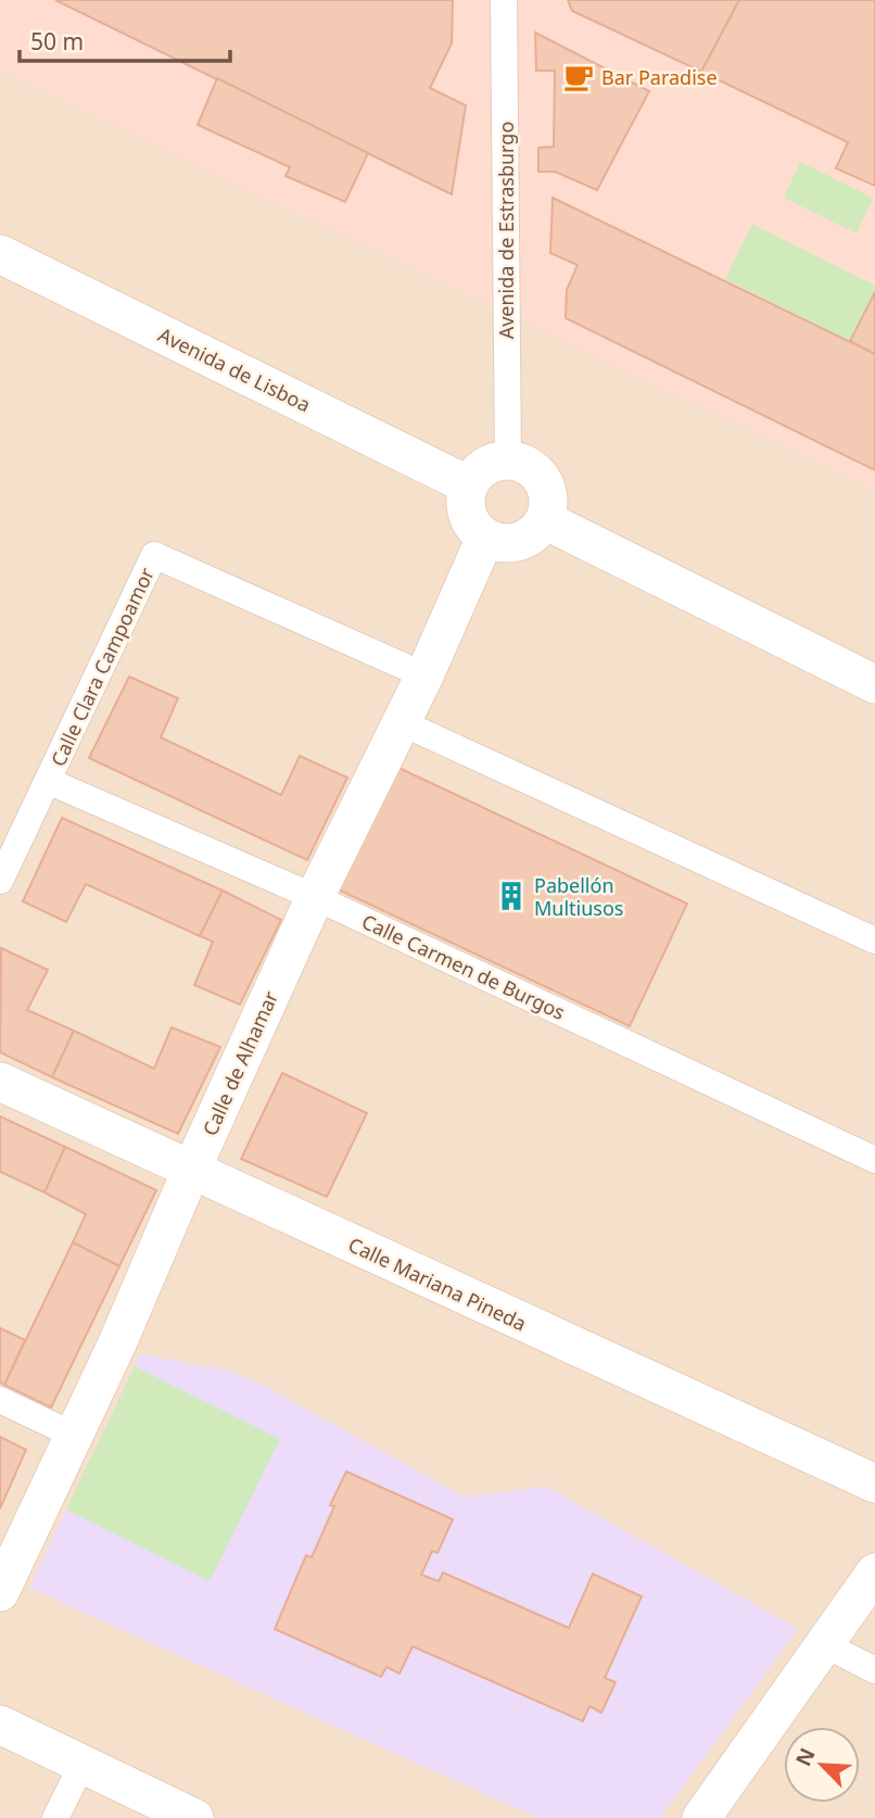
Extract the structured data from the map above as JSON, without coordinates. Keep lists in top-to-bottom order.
{
  "streets": {
    "street": [
      "Avenida de Estrasburgo",
      "Avenida de Lisboa",
      "Calle Clara Campoamor",
      "Calle Carmen de Burgos",
      "Calle de Alhamar",
      "Calle Mariana Pineda"
    ]
  },
  "crossings": [
    ["Avenida de Estrasburgo", "Avenida de Lisboa"],
    ["Avenida de Estrasburgo", "Calle de Alhamar"],
    ["Avenida de Lisboa", "Calle de Alhamar"],
    ["Calle Clara Campoamor", "Calle Carmen de Burgos"],
    ["Calle Clara Campoamor", "Calle de Alhamar"],
    ["Calle Carmen de Burgos", "Calle de Alhamar"],
    ["Calle de Alhamar", "Calle Mariana Pineda"]
  ],
  "places": {
    "cafe": ["Bar Paradise"],
    "building": ["Pabellón Multiusos"]
  },
  "scale_bar": "50 m",
  "north": "top left"
}
